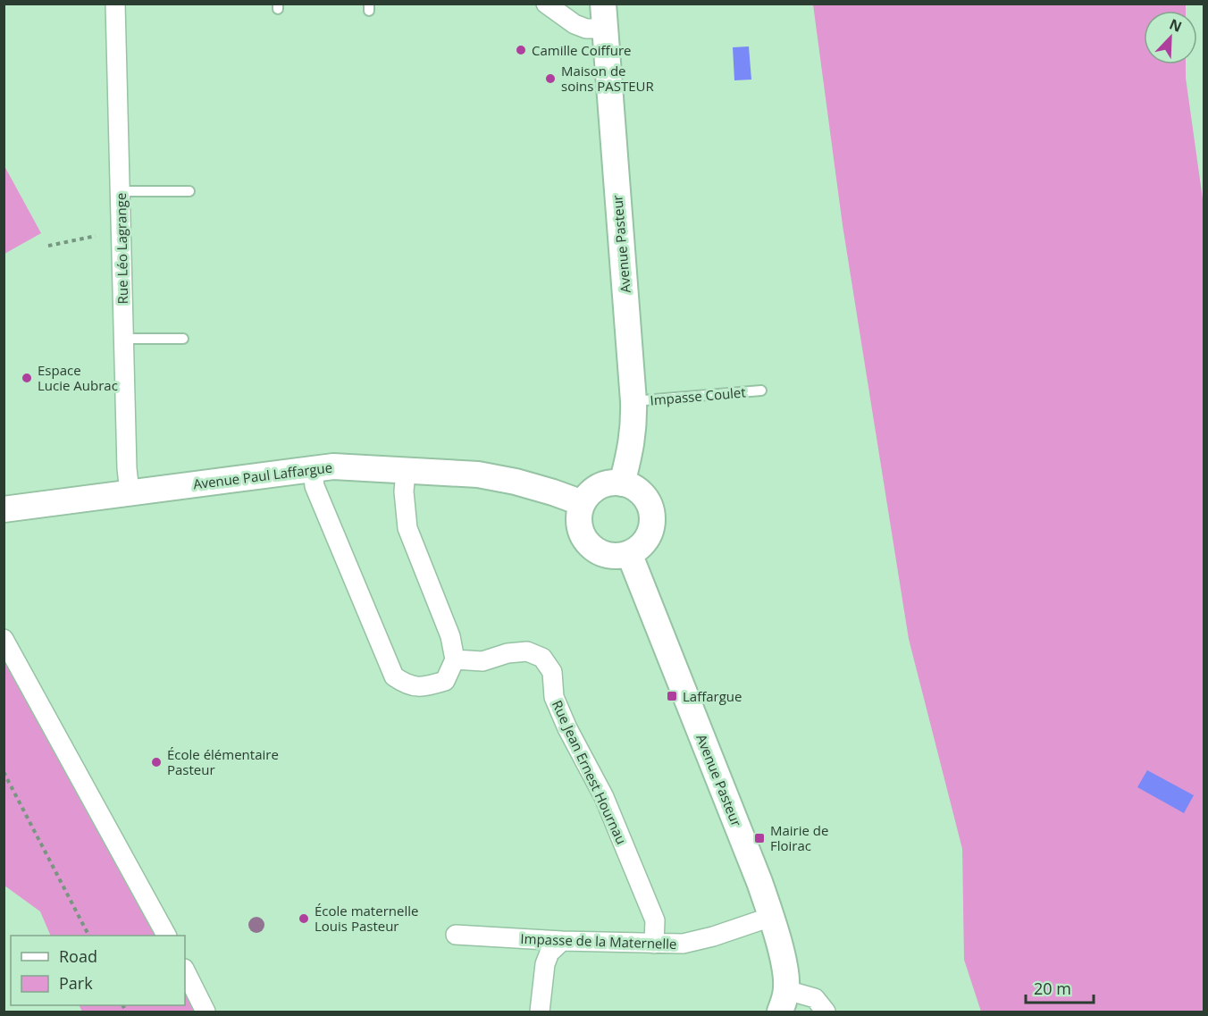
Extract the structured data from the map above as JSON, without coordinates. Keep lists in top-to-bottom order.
{
  "streets": {
    "main road": ["Avenue Pasteur", "Avenue Paul Laffargue"],
    "street": ["Rue Léo Lagrange", "Rue Jean Ernest Hournau", "Impasse de la Maternelle"],
    "lane": ["Impasse Coulet"]
  },
  "crossings": [
    ["Avenue Pasteur", "Impasse Coulet"],
    ["Avenue Pasteur", "Avenue Paul Laffargue"],
    ["Avenue Pasteur", "Impasse de la Maternelle"],
    ["Rue Léo Lagrange", "Avenue Paul Laffargue"],
    ["Rue Jean Ernest Hournau", "Impasse de la Maternelle"]
  ],
  "places": {
    "other": [
      "Camille Coiffure",
      "Maison de soins PASTEUR",
      "Espace Lucie Aubrac",
      "École élémentaire Pasteur",
      "École maternelle Louis Pasteur"
    ],
    "transit": ["Laffargue", "Mairie de Floirac"]
  },
  "legend": ["Road", "Park"],
  "scale_bar": "20 m",
  "north": "top right"
}
